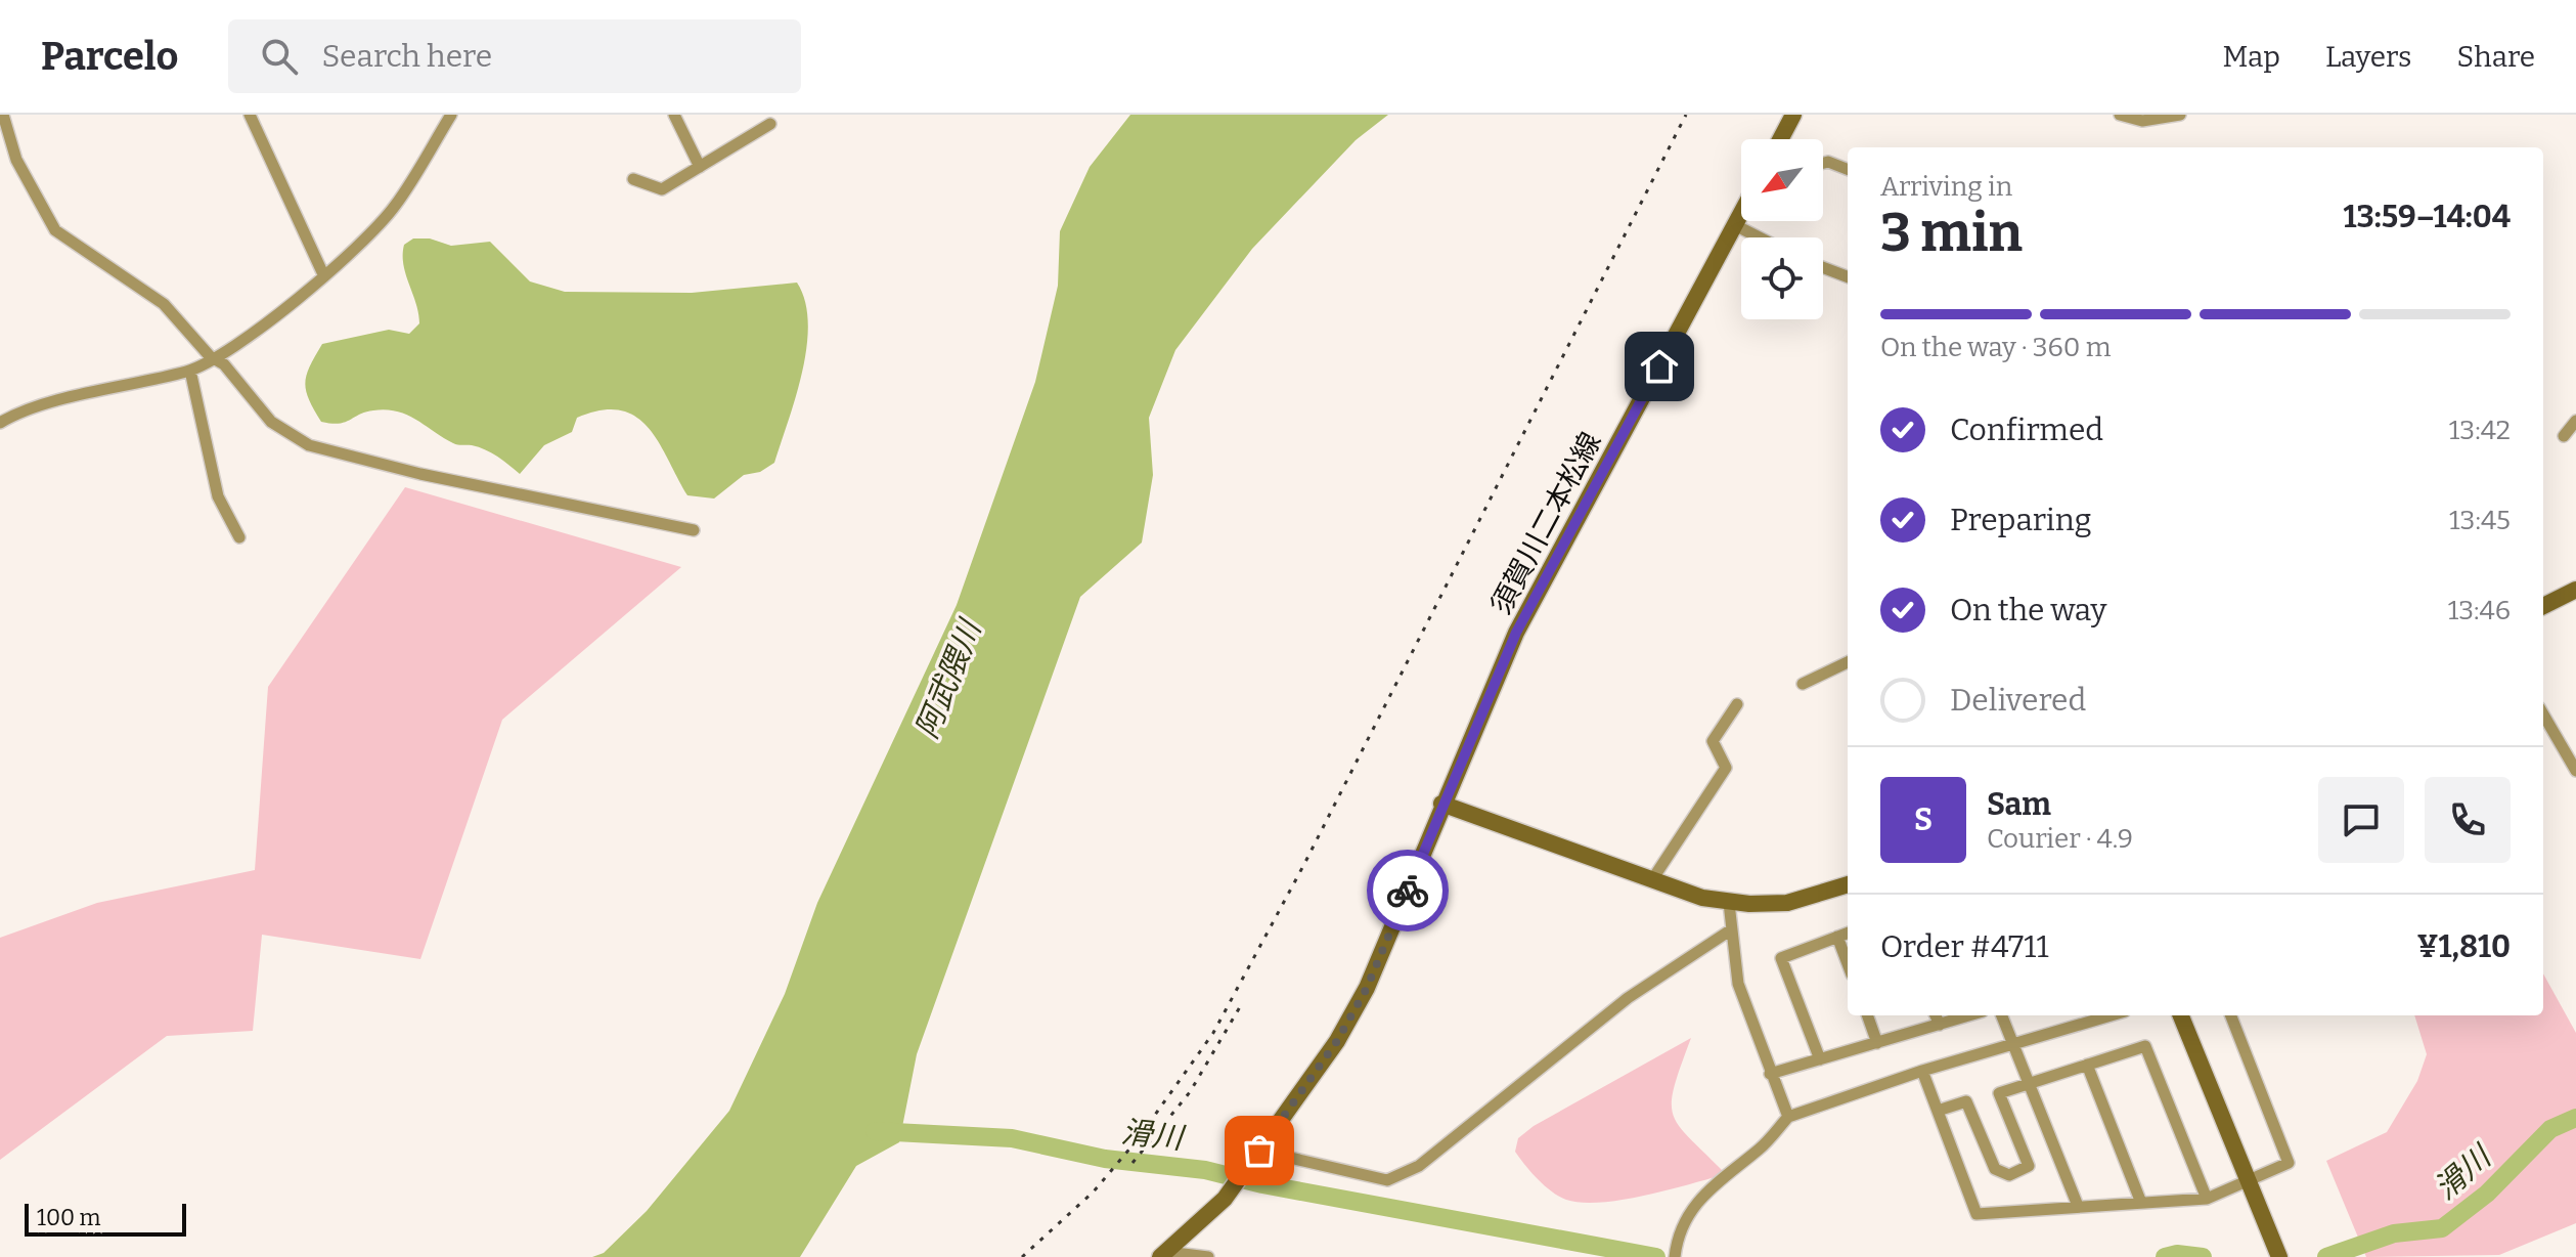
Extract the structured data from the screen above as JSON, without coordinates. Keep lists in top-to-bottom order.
{
  "streets": {
    "main road": ["須賀川二本松線"]
  },
  "water": ["阿武隈川", "滑川"],
  "scale_bar": "100 m",
  "north": "bottom left",
  "page": {
    "header": "Parcelo",
    "search": "Search here",
    "nav": ["Map", "Layers", "Share"],
    "heading": ["3 min", "Arriving in", "13:59–14:04"],
    "panel": [
      "Sam",
      "Courier · 4.9",
      "Order #4711",
      "¥1,810"
    ],
    "bar": "On the way · 360 m",
    "list": [
      ["Confirmed", "13:42"],
      ["Preparing", "13:45"],
      ["On the way", "13:46"],
      "Delivered"
    ],
    "round": "S",
    "scale": "100 m"
  }
}
